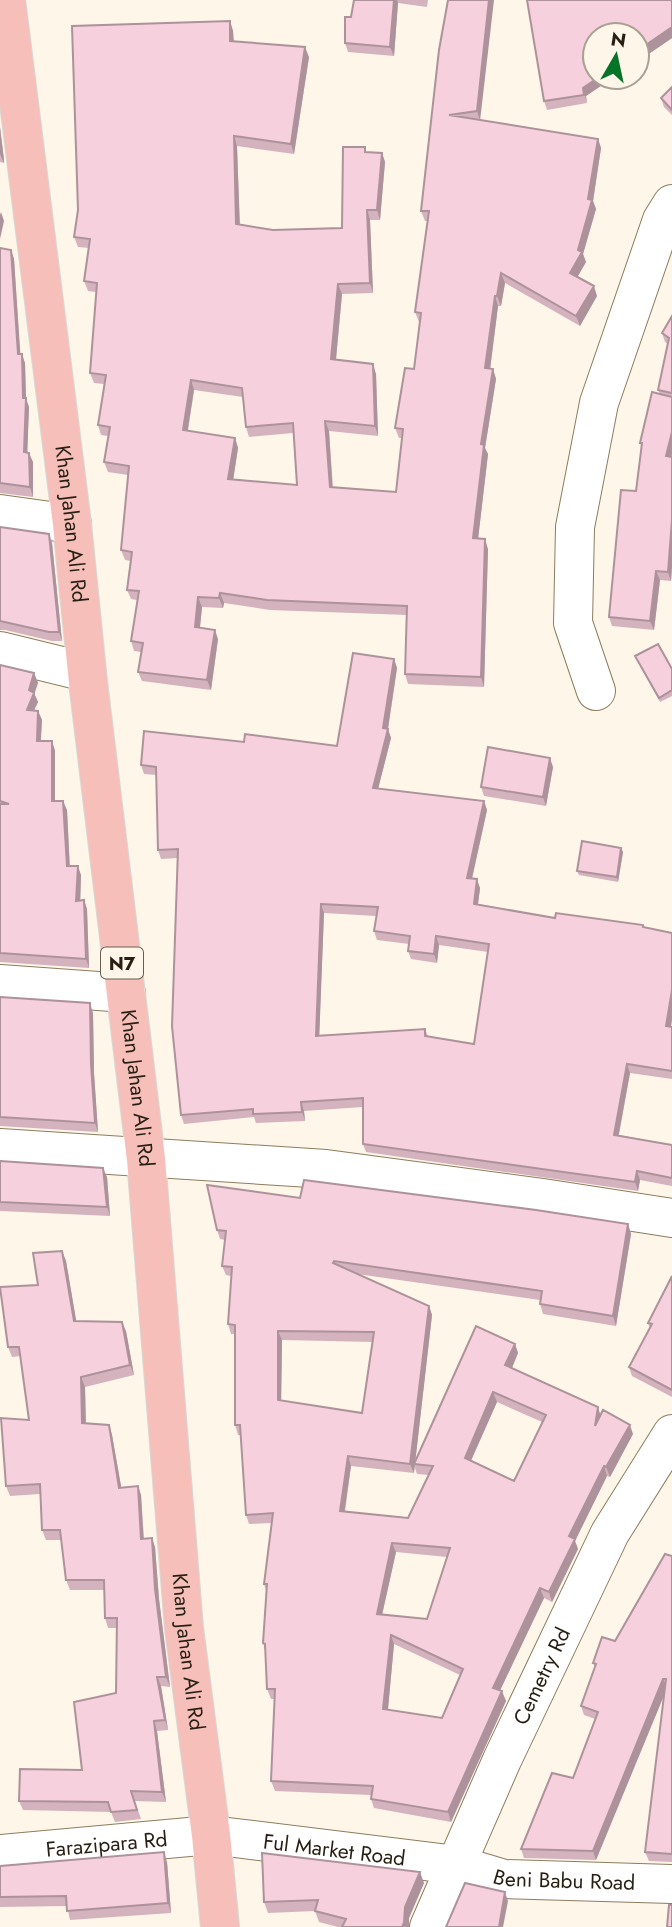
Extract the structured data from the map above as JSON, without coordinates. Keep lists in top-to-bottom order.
{
  "streets": {
    "highway": ["Khan Jahan Ali Rd", "N7"],
    "street": [
      "Cemetry Rd",
      "Farazipara Rd",
      "Ful Market Road",
      "Beni Babu Road"
    ]
  },
  "crossings": [
    ["Khan Jahan Ali Rd", "Farazipara Rd"],
    ["Khan Jahan Ali Rd", "Ful Market Road"],
    ["Cemetry Rd", "Ful Market Road"],
    ["Cemetry Rd", "Beni Babu Road"],
    ["Farazipara Rd", "Ful Market Road"],
    ["Ful Market Road", "Beni Babu Road"]
  ],
  "north": "top"
}
